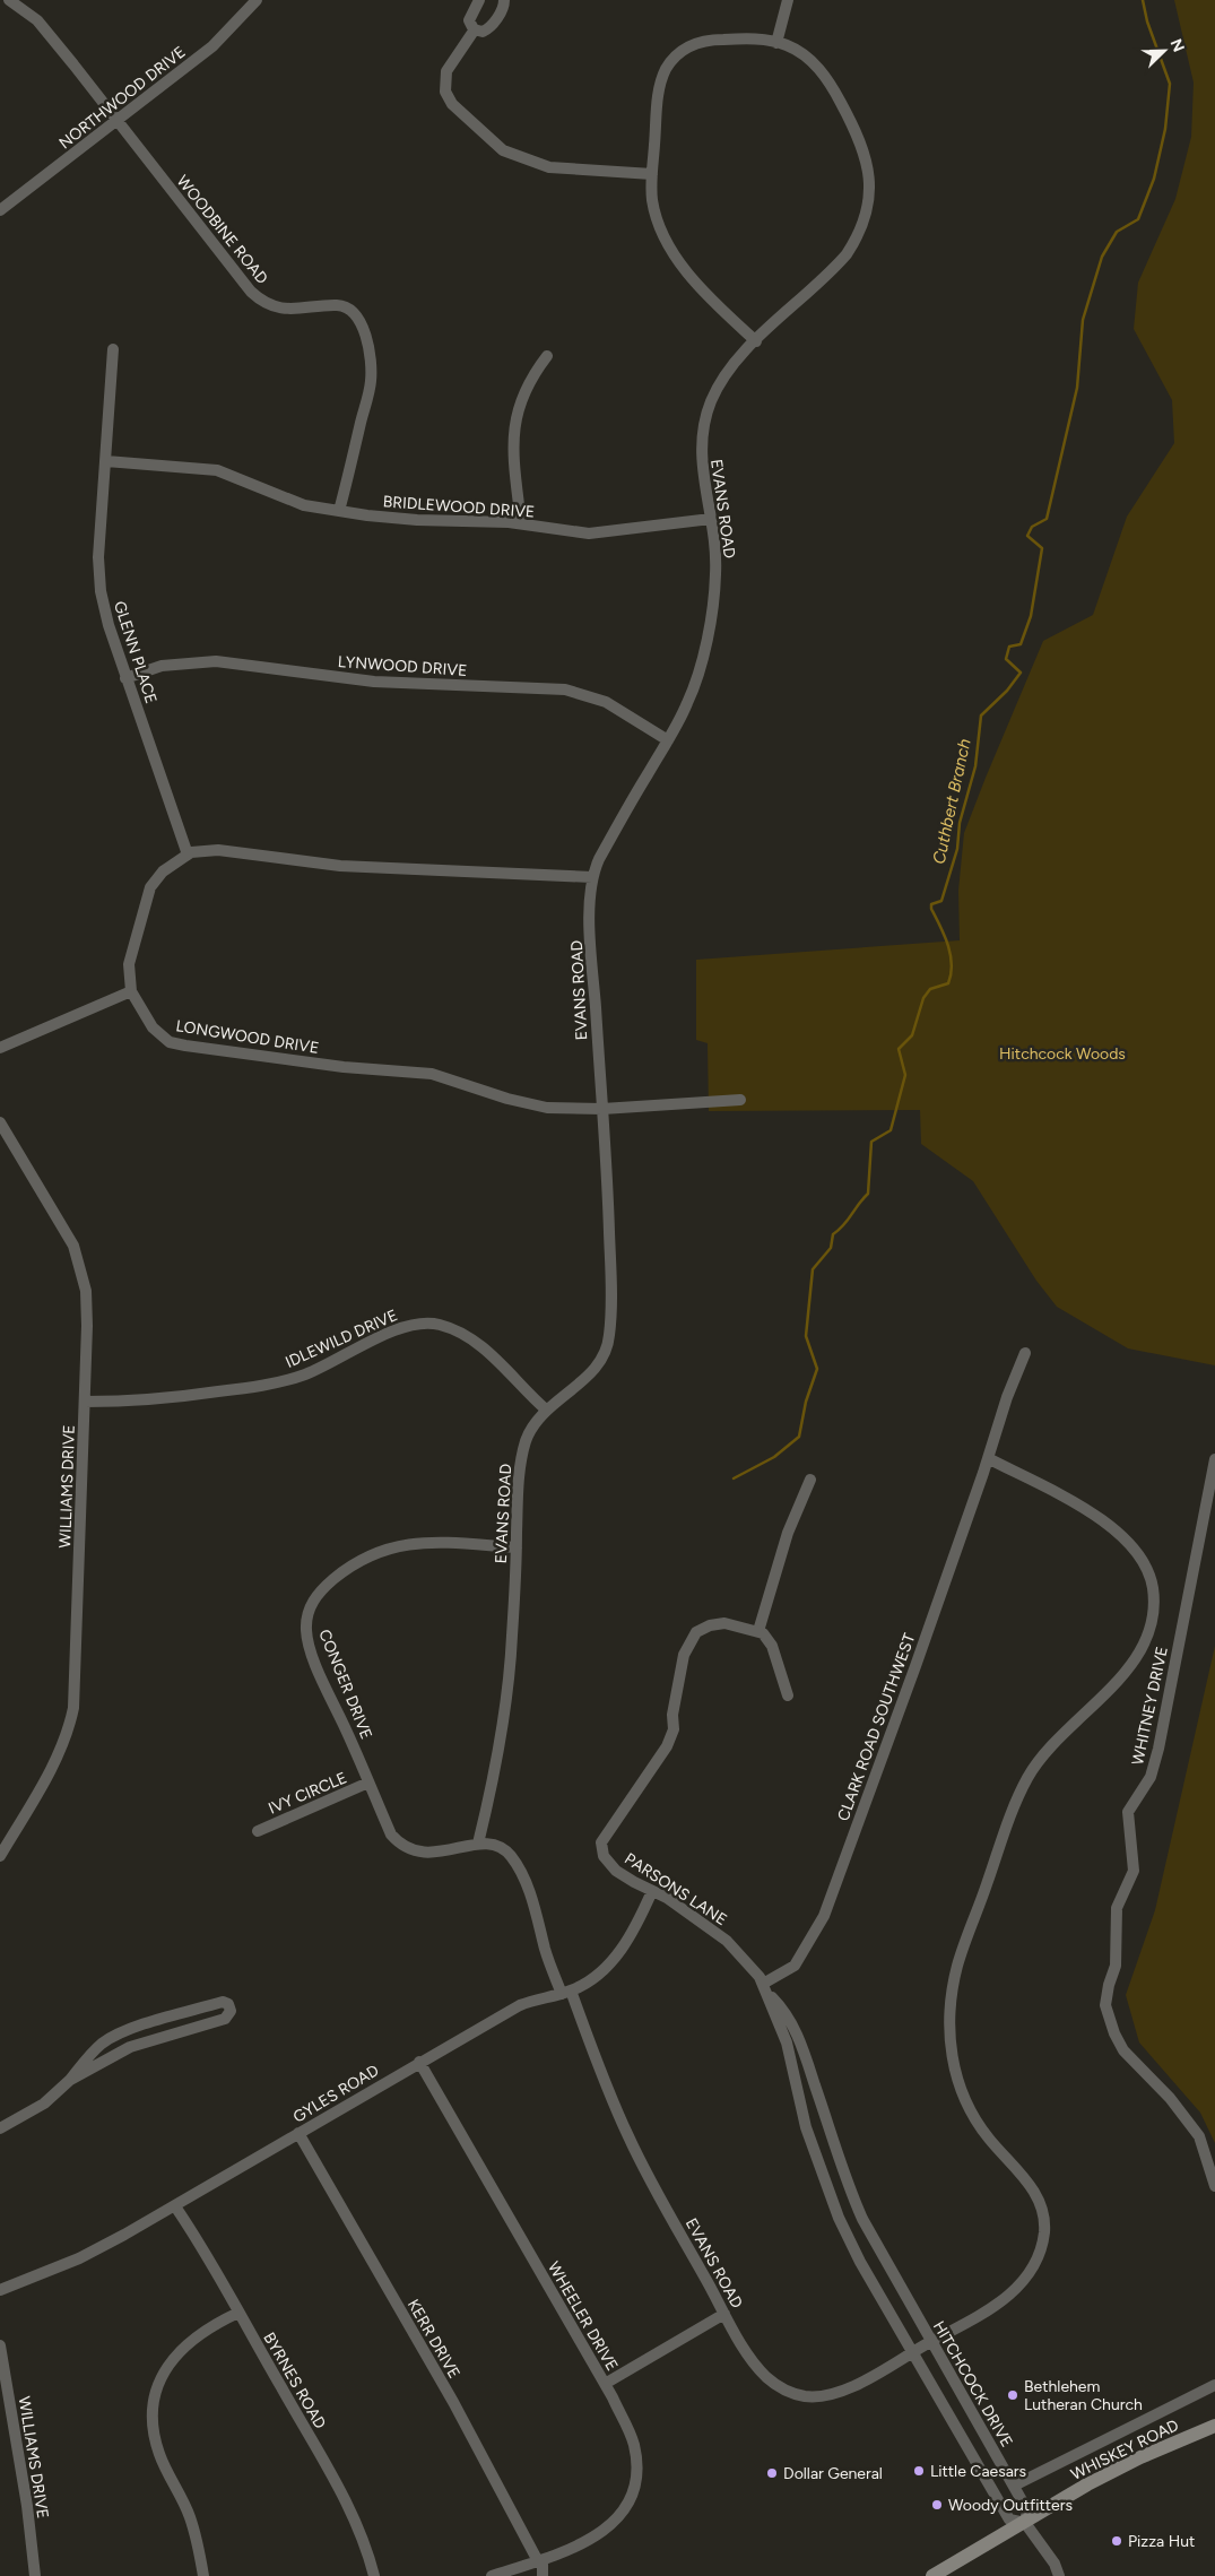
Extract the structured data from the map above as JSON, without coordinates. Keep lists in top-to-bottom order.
{
  "streets": {
    "main road": ["WHISKEY ROAD"],
    "street": [
      "NORTHWOOD DRIVE",
      "WOODBINE ROAD",
      "BRIDLEWOOD DRIVE",
      "EVANS ROAD",
      "GLENN PLACE",
      "LYNWOOD DRIVE",
      "LONGWOOD DRIVE",
      "IDLEWILD DRIVE",
      "WILLIAMS DRIVE",
      "CONGER DRIVE",
      "WHITNEY DRIVE",
      "CLARK ROAD SOUTHWEST",
      "IVY CIRCLE",
      "PARSONS LANE",
      "GYLES ROAD",
      "WHEELER DRIVE",
      "KERR DRIVE",
      "BYRNES ROAD",
      "HITCHCOCK DRIVE"
    ]
  },
  "crossings": [
    ["NORTHWOOD DRIVE", "WOODBINE ROAD"],
    ["WOODBINE ROAD", "BRIDLEWOOD DRIVE"],
    ["BRIDLEWOOD DRIVE", "EVANS ROAD"],
    ["BRIDLEWOOD DRIVE", "GLENN PLACE"],
    ["EVANS ROAD", "LYNWOOD DRIVE"],
    ["EVANS ROAD", "LONGWOOD DRIVE"],
    ["EVANS ROAD", "IDLEWILD DRIVE"],
    ["EVANS ROAD", "CONGER DRIVE"],
    ["EVANS ROAD", "CLARK ROAD SOUTHWEST"],
    ["EVANS ROAD", "GYLES ROAD"],
    ["EVANS ROAD", "HITCHCOCK DRIVE"],
    ["GLENN PLACE", "LYNWOOD DRIVE"],
    ["GLENN PLACE", "LONGWOOD DRIVE"],
    ["IDLEWILD DRIVE", "WILLIAMS DRIVE"],
    ["CONGER DRIVE", "IVY CIRCLE"],
    ["CLARK ROAD SOUTHWEST", "PARSONS LANE"],
    ["CLARK ROAD SOUTHWEST", "HITCHCOCK DRIVE"],
    ["PARSONS LANE", "GYLES ROAD"],
    ["PARSONS LANE", "HITCHCOCK DRIVE"],
    ["GYLES ROAD", "WHEELER DRIVE"],
    ["GYLES ROAD", "KERR DRIVE"],
    ["GYLES ROAD", "BYRNES ROAD"],
    ["WHEELER DRIVE", "KERR DRIVE"],
    ["HITCHCOCK DRIVE", "WHISKEY ROAD"]
  ],
  "water": ["Cuthbert Branch"],
  "parks": ["Hitchcock Woods"],
  "places": [
    "Bethlehem Lutheran Church",
    "Little Caesars",
    "Dollar General",
    "Woody Outfitters",
    "Pizza Hut"
  ],
  "north": "top right"
}
